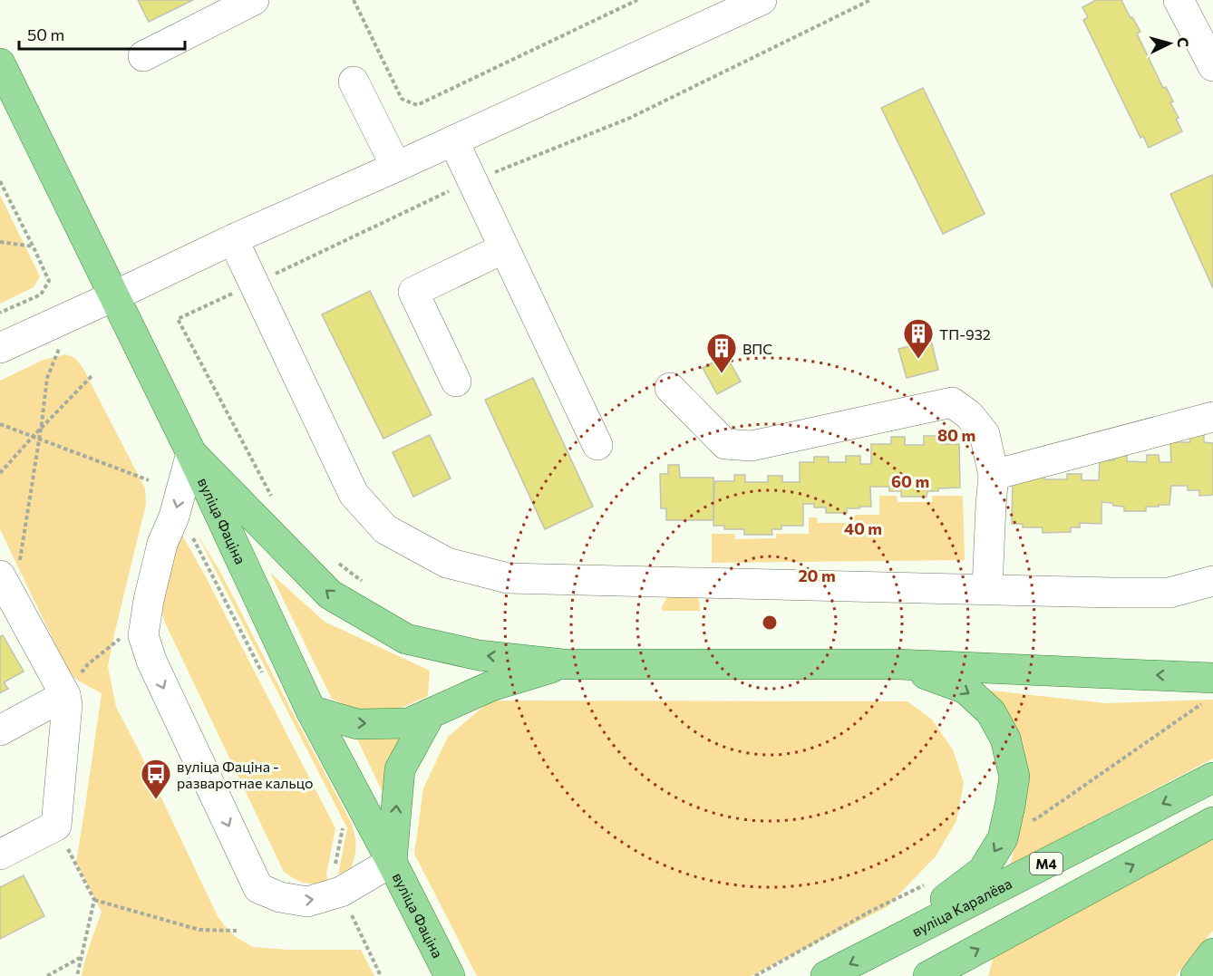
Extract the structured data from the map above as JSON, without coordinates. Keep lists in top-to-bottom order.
{
  "streets": {
    "main road": ["вуліца Фаціна", "М4", "вуліца Каралёва"]
  },
  "places": {
    "building": ["ТП-932", "ВПС"],
    "bus stop": ["вуліца Фаціна - разваротнае кальцо"]
  },
  "scale_bar": "50 m",
  "north": "right",
  "rings": [
    "80 m",
    "60 m",
    "40 m",
    "20 m"
  ]
}
